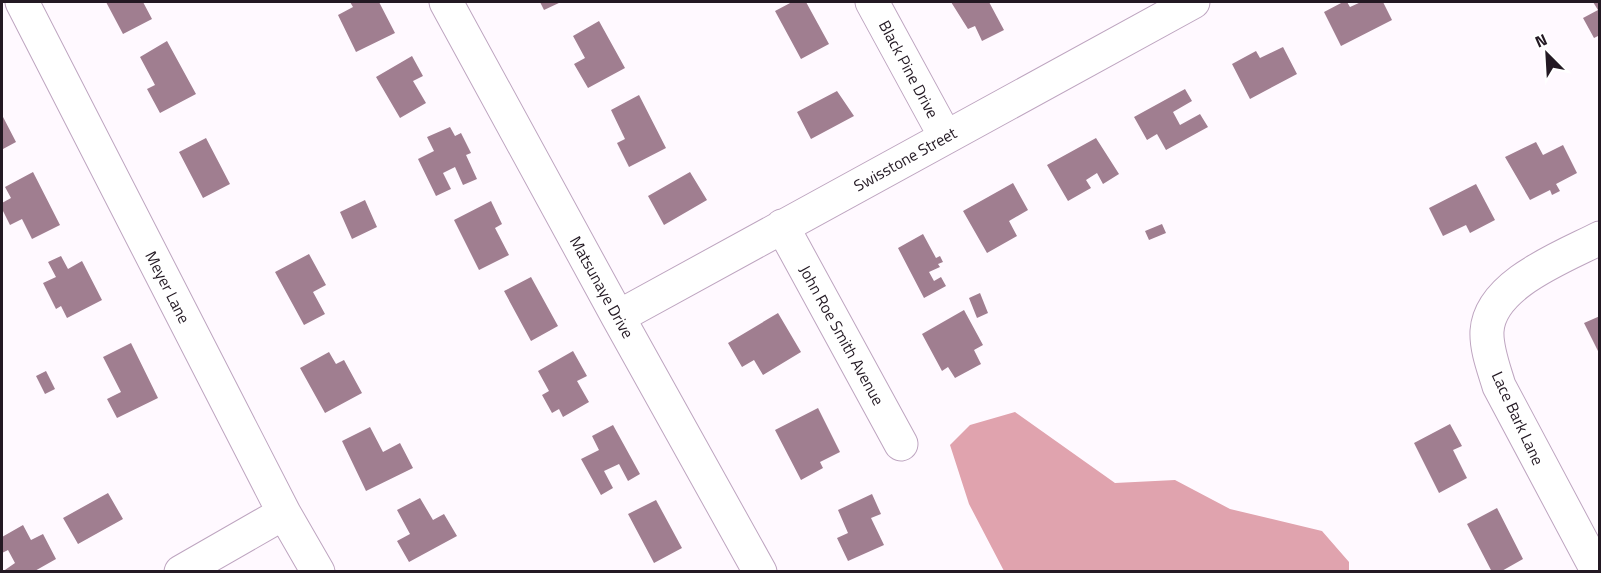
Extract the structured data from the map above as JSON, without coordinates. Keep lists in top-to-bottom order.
{
  "streets": {
    "street": [
      "Black Pine Drive",
      "Swisstone Street",
      "Meyer Lane",
      "Matsunaye Drive",
      "John Roe Smith Avenue",
      "Lace Bark Lane"
    ]
  },
  "crossings": [
    ["Black Pine Drive", "Swisstone Street"],
    ["Swisstone Street", "Matsunaye Drive"],
    ["Swisstone Street", "John Roe Smith Avenue"]
  ],
  "north": "top left"
}
